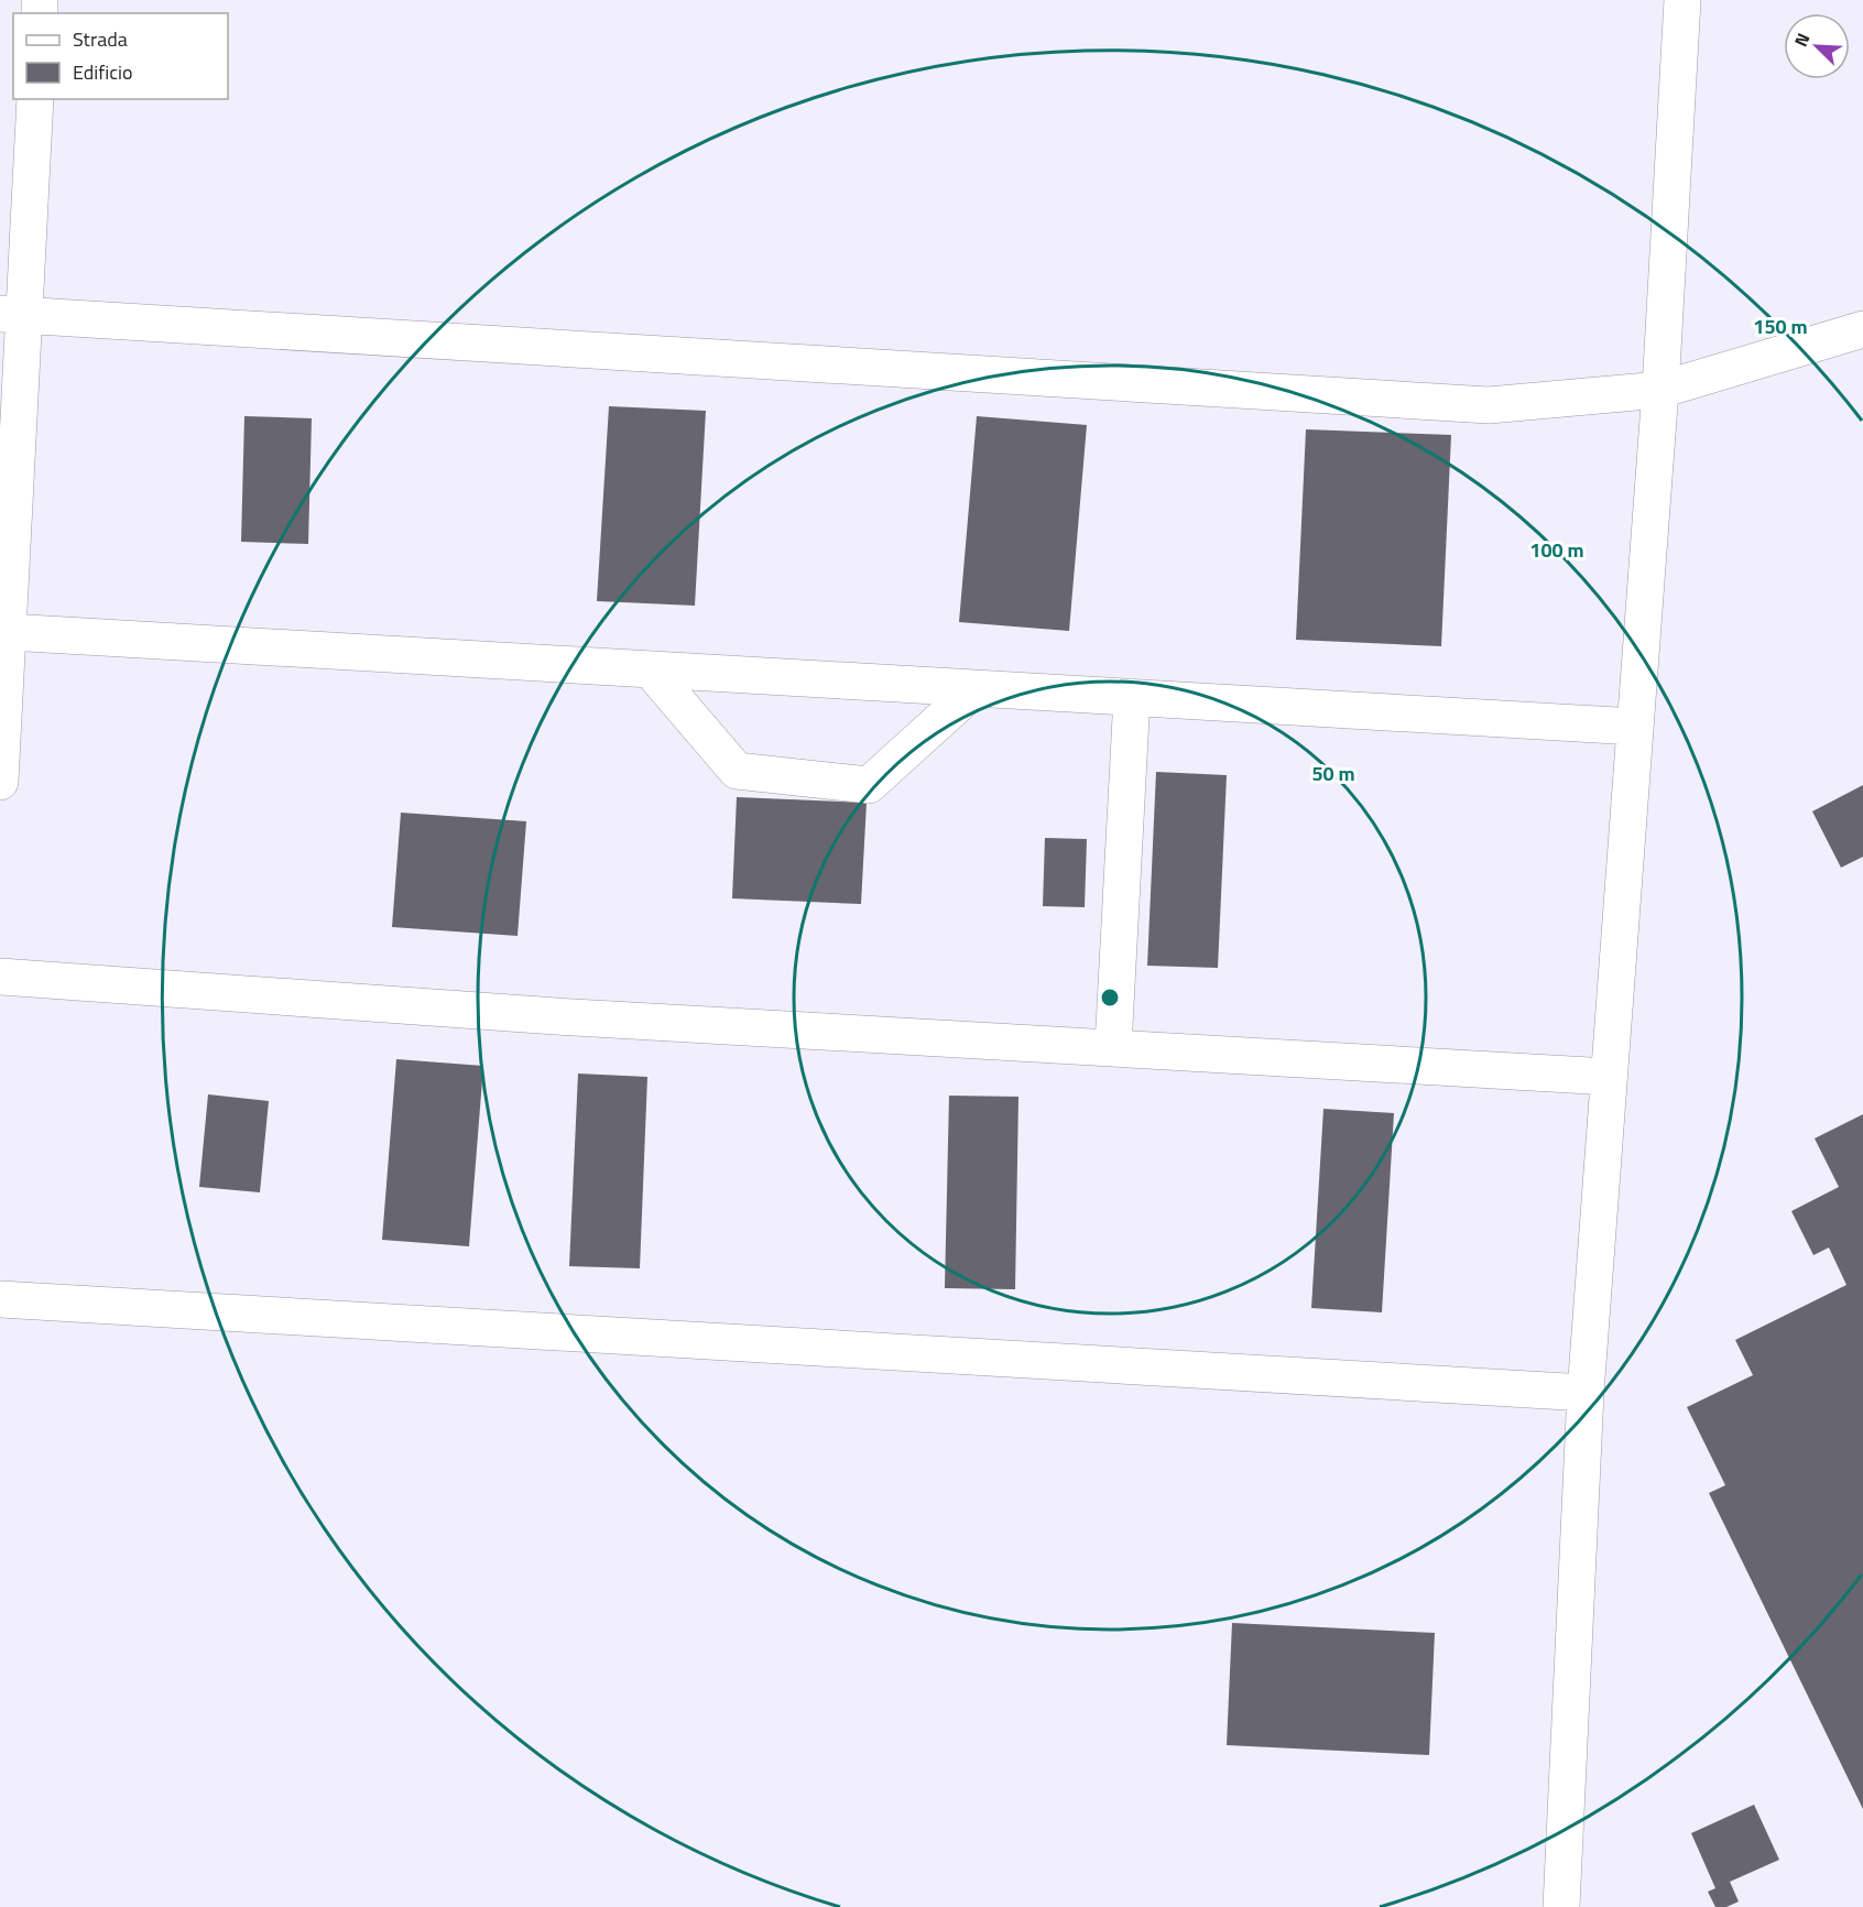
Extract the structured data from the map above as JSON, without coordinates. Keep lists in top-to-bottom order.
{
  "legend": ["Strada", "Edificio"],
  "north": "top left",
  "rings": ["150 m", "100 m", "50 m"]
}
